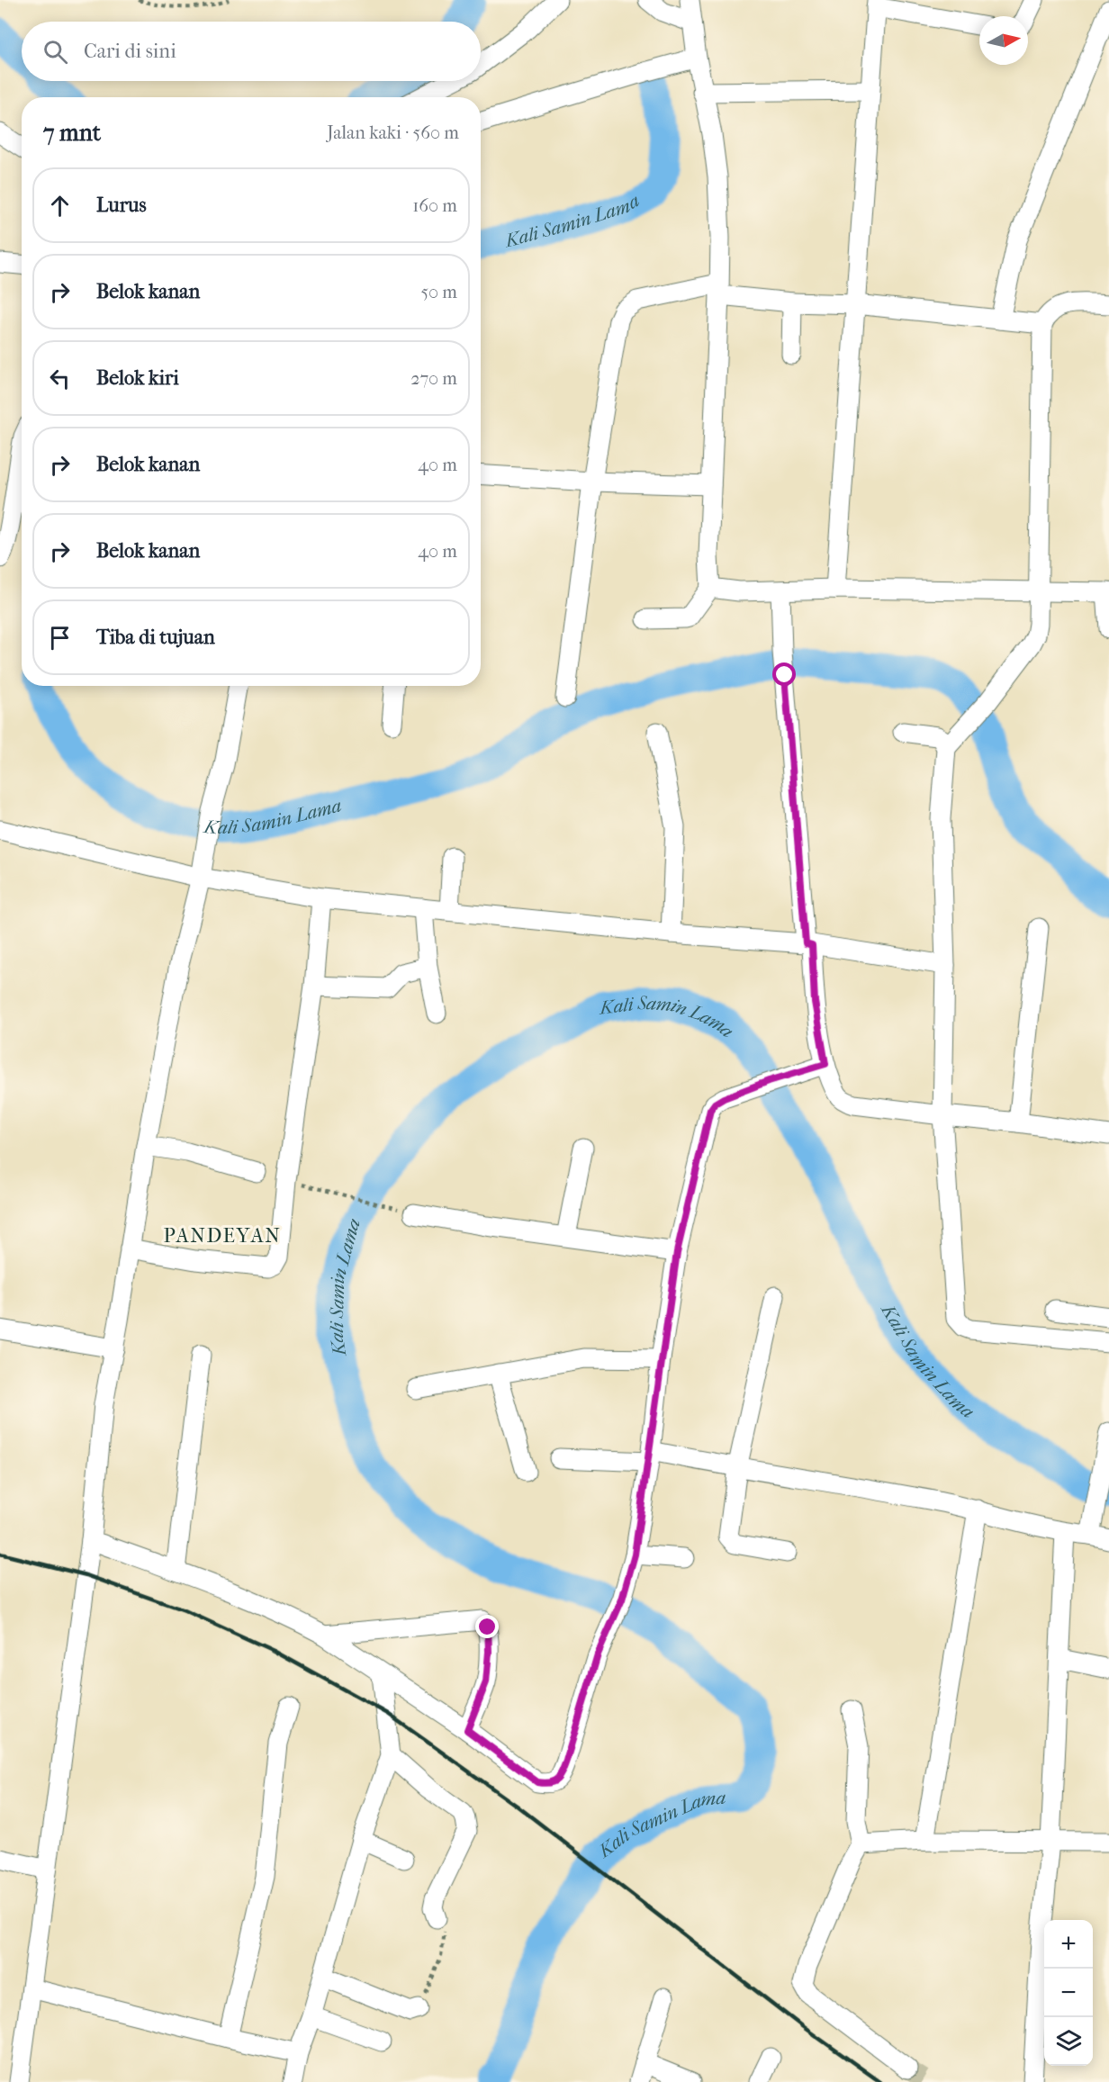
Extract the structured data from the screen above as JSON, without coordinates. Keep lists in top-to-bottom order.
{
  "districts": ["PANDEYAN"],
  "water": ["Kali Samin Lama"],
  "north": "right",
  "page": {
    "search": "Cari di sini",
    "heading": ["7 mnt", "Jalan kaki · 560 m"],
    "list": [
      ["Lurus", "160 m"],
      ["Belok kanan", "50 m"],
      ["Belok kiri", "270 m"],
      ["Belok kanan", "40 m"],
      ["Belok kanan", "40 m"],
      "Tiba di tujuan"
    ],
    "map_buttons": ["+", "−"]
  }
}
